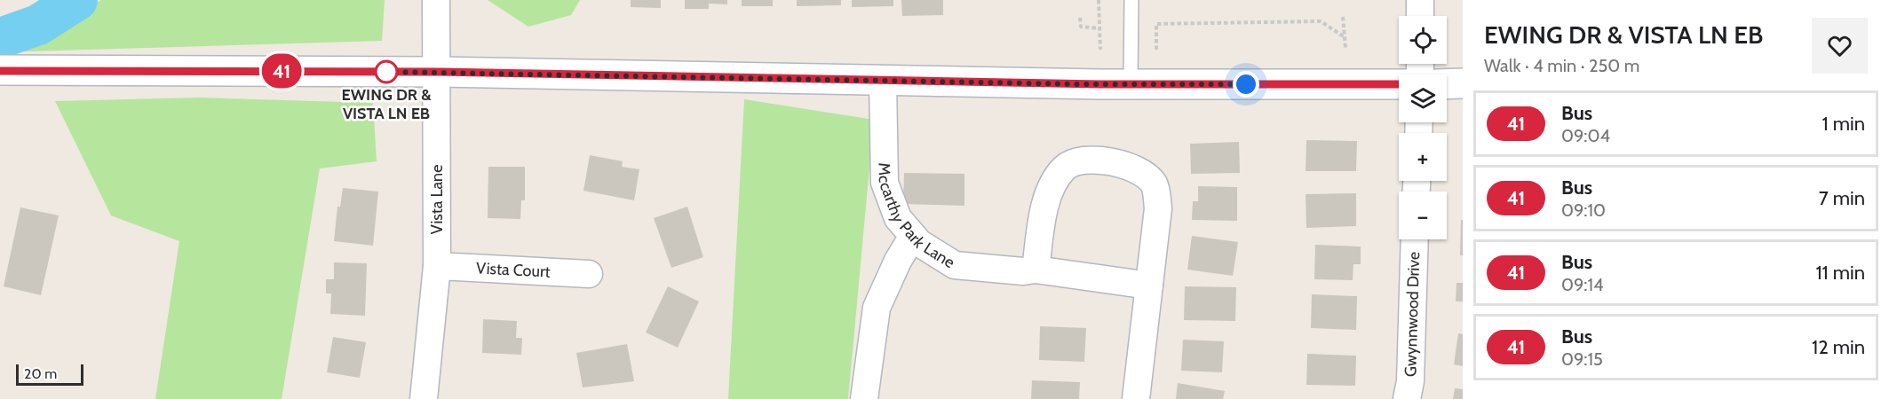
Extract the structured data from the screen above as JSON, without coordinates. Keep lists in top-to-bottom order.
{
  "streets": {
    "street": [
      "Vista Lane",
      "Mccarthy Park Lane",
      "Vista Court",
      "Gwynnwood Drive"
    ]
  },
  "crossings": [
    ["Vista Lane", "Vista Court"]
  ],
  "places": ["EWING DR & VISTA LN EB"],
  "lines": ["bus line 41"],
  "scale_bar": "20 m",
  "page": {
    "on_map": "41",
    "heading": ["EWING DR & VISTA LN EB", "Walk · 4 min · 250 m"],
    "map_buttons": ["+", "−"],
    "list": [
      {
        "mark": "41",
        "name": "Bus",
        "note": "09:04",
        "value": "1 min"
      },
      {
        "mark": "41",
        "name": "Bus",
        "note": "09:10",
        "value": "7 min"
      },
      {
        "mark": "41",
        "name": "Bus",
        "note": "09:14",
        "value": "11 min"
      },
      {
        "mark": "41",
        "name": "Bus",
        "note": "09:15",
        "value": "12 min"
      }
    ],
    "scale": "20 m"
  }
}
